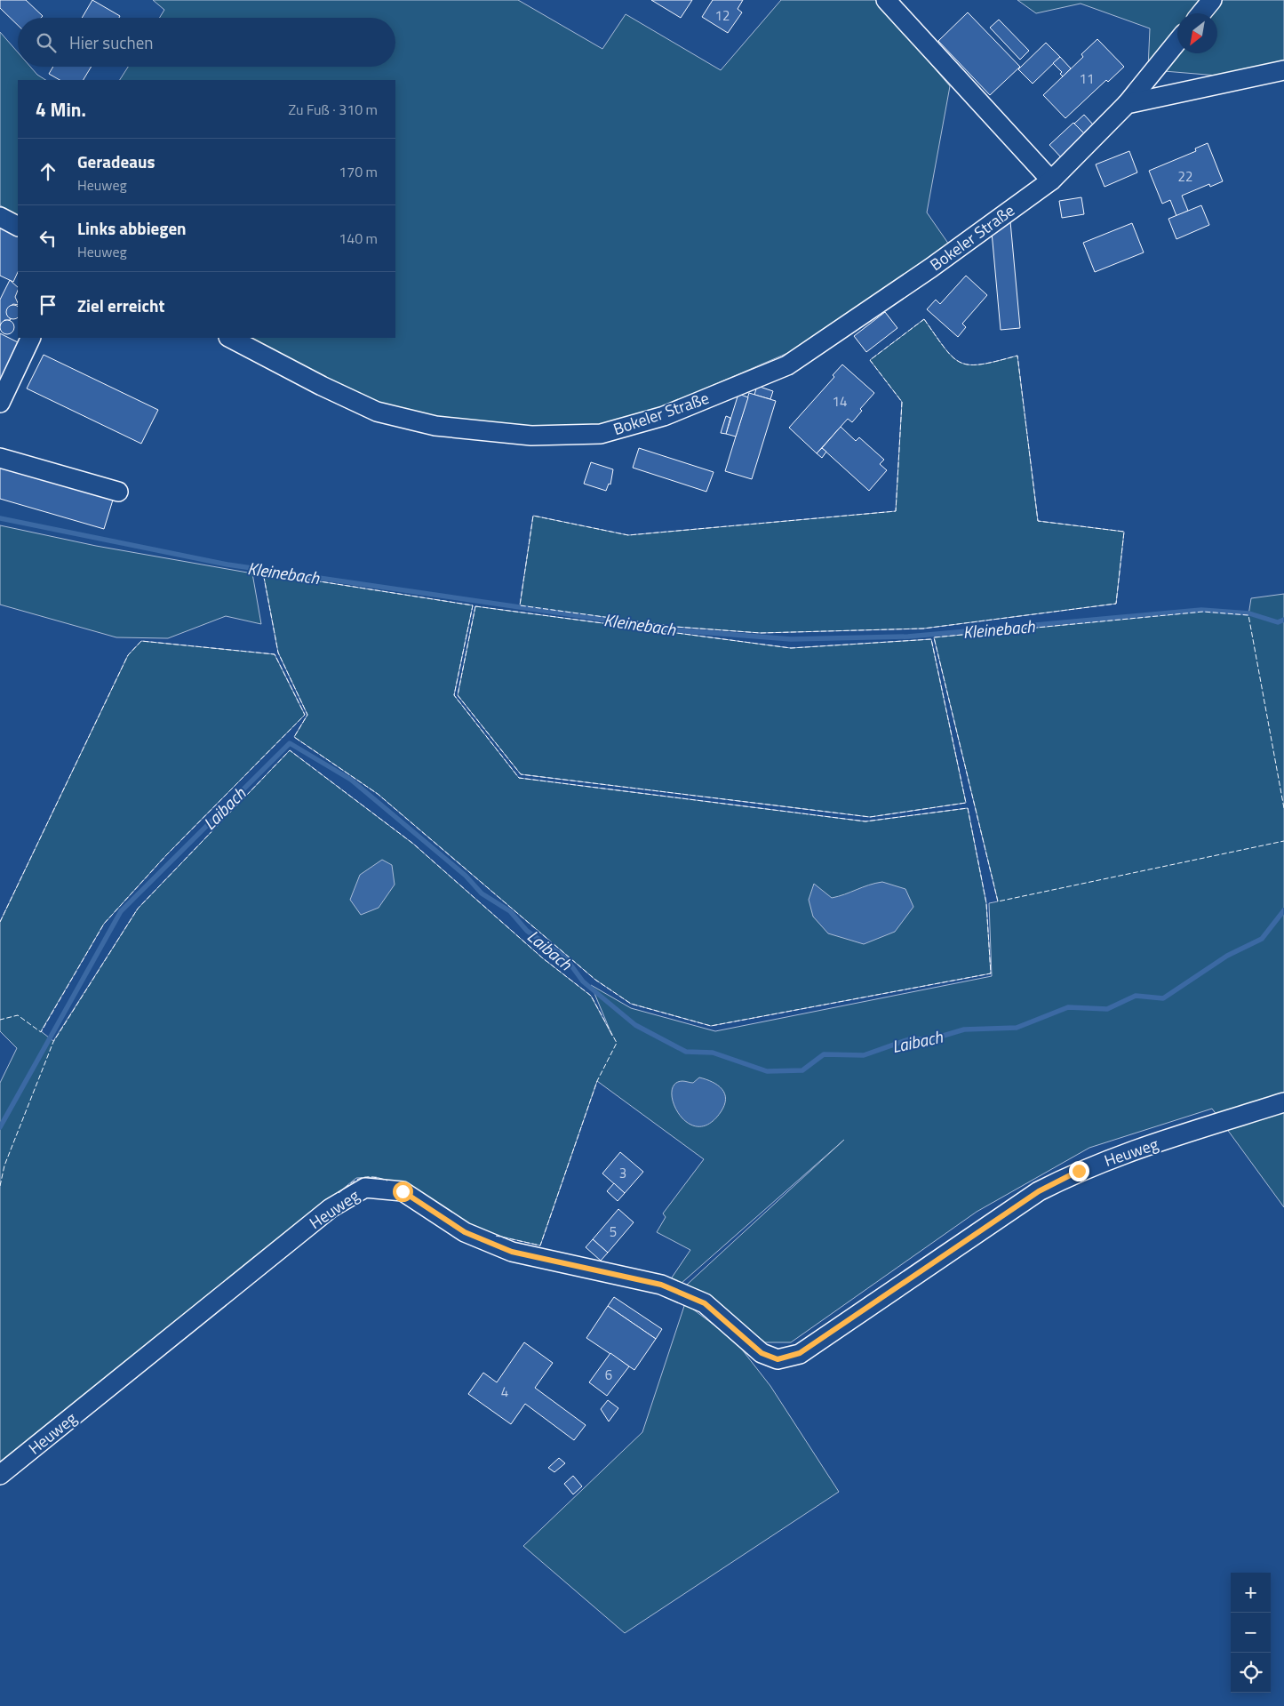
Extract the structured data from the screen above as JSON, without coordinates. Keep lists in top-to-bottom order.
{
  "streets": {
    "street": ["Bokeler Straße", "Heuweg"]
  },
  "water": ["Kleinebach", "Laibach"],
  "house_numbers": [
    "12",
    "11",
    "22",
    "14",
    "3",
    "5",
    "6",
    "4"
  ],
  "north": "bottom left",
  "page": {
    "search": "Hier suchen",
    "heading": ["4 Min.", "Zu Fuß · 310 m"],
    "list": [
      ["Geradeaus", "Heuweg", "170 m"],
      ["Links abbiegen", "Heuweg", "140 m"],
      "Ziel erreicht"
    ],
    "map_buttons": ["+", "−"]
  }
}
